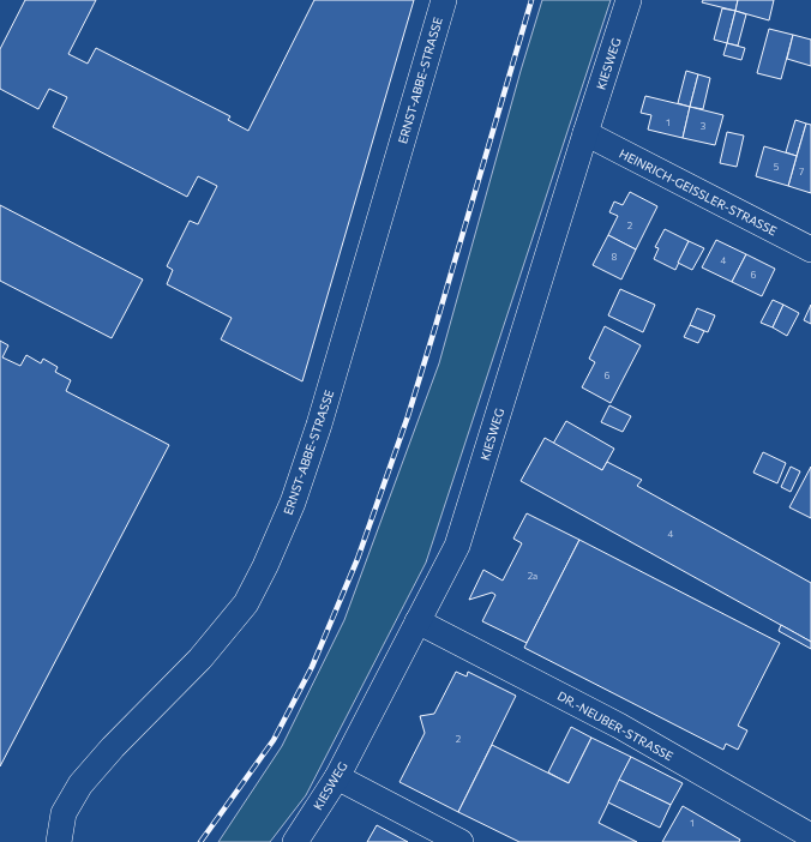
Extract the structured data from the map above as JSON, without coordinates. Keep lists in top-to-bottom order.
{
  "streets": {
    "street": [
      "KIESWEG",
      "ERNST-ABBE-STRASSE",
      "HEINRICH-GEISSLER-STRASSE",
      "DR.-NEUBER-STRASSE"
    ]
  },
  "crossings": [
    ["KIESWEG", "HEINRICH-GEISSLER-STRASSE"],
    ["KIESWEG", "DR.-NEUBER-STRASSE"]
  ],
  "house_numbers": [
    "1",
    "3",
    "5",
    "7",
    "2",
    "8",
    "4",
    "6",
    "6",
    "4",
    "2a",
    "2",
    "1"
  ]
}
